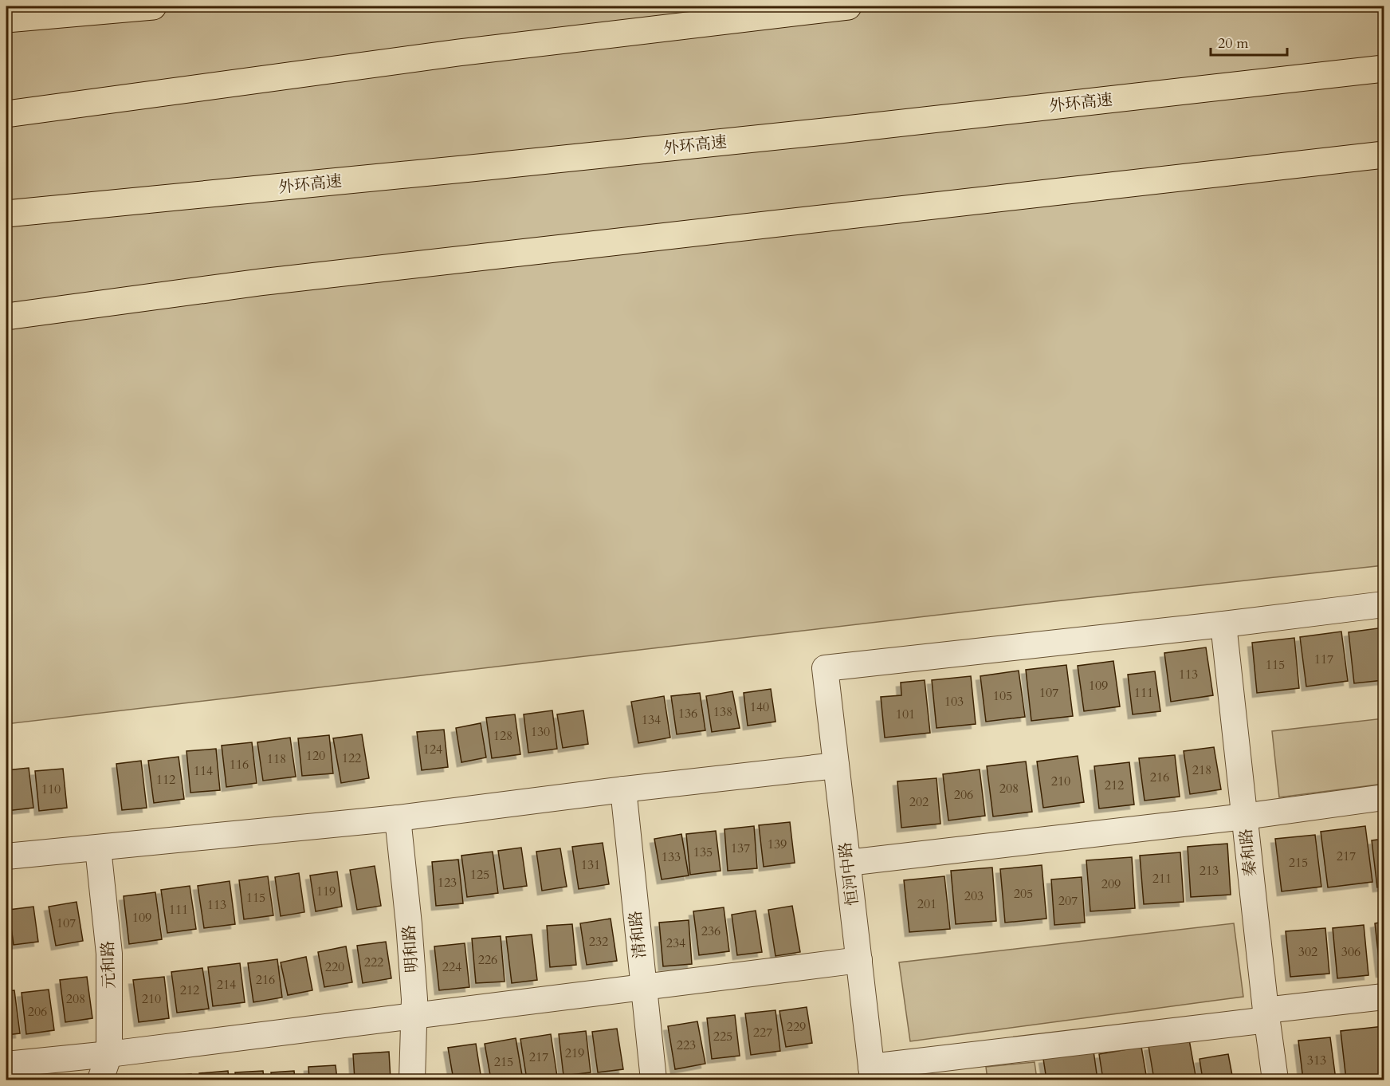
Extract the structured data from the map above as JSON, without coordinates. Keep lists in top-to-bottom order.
{
  "streets": {
    "highway": ["外环高速"],
    "street": [
      "秦和路",
      "恒河中路",
      "清和路",
      "明和路",
      "元和路"
    ]
  },
  "crossings": [
    ["秦和路", "恒河中路"]
  ],
  "house_numbers": [
    "117",
    "115",
    "113",
    "109",
    "107",
    "111",
    "105",
    "103",
    "140",
    "138",
    "136",
    "101",
    "134",
    "130",
    "128",
    "124",
    "120",
    "122",
    "118",
    "116",
    "218",
    "114",
    "216",
    "112",
    "210",
    "212",
    "208",
    "110",
    "206",
    "202",
    "139",
    "137",
    "135",
    "217",
    "133",
    "215",
    "131",
    "213",
    "125",
    "211",
    "123",
    "209",
    "119",
    "205",
    "203",
    "115",
    "207",
    "201",
    "113",
    "111",
    "109",
    "107",
    "236",
    "232",
    "234",
    "302",
    "306",
    "226",
    "222",
    "220",
    "224",
    "216",
    "214",
    "212",
    "208",
    "210",
    "206",
    "229",
    "227",
    "225",
    "223",
    "219",
    "217",
    "313",
    "215"
  ],
  "scale_bar": "20 m"
}
